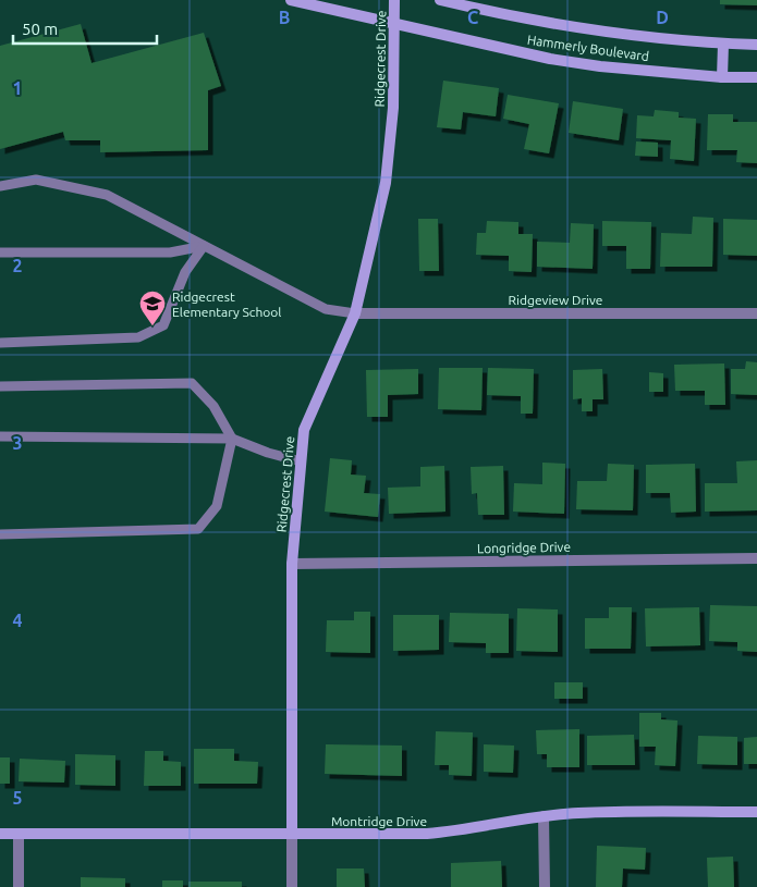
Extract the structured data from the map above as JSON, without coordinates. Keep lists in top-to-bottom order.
{
  "streets": {
    "street": [
      "Hammerly Boulevard",
      "Ridgecrest Drive",
      "Ridgeview Drive",
      "Longridge Drive",
      "Montridge Drive"
    ]
  },
  "crossings": [
    ["Hammerly Boulevard", "Ridgecrest Drive"],
    ["Ridgecrest Drive", "Ridgeview Drive"],
    ["Ridgecrest Drive", "Longridge Drive"],
    ["Ridgecrest Drive", "Montridge Drive"]
  ],
  "places": {
    "school or university": ["Ridgecrest Elementary School"]
  },
  "scale_bar": "50 m",
  "grid": {
    "columns": ["B", "C", "D"],
    "rows": [
      "1",
      "2",
      "3",
      "4",
      "5"
    ]
  }
}
